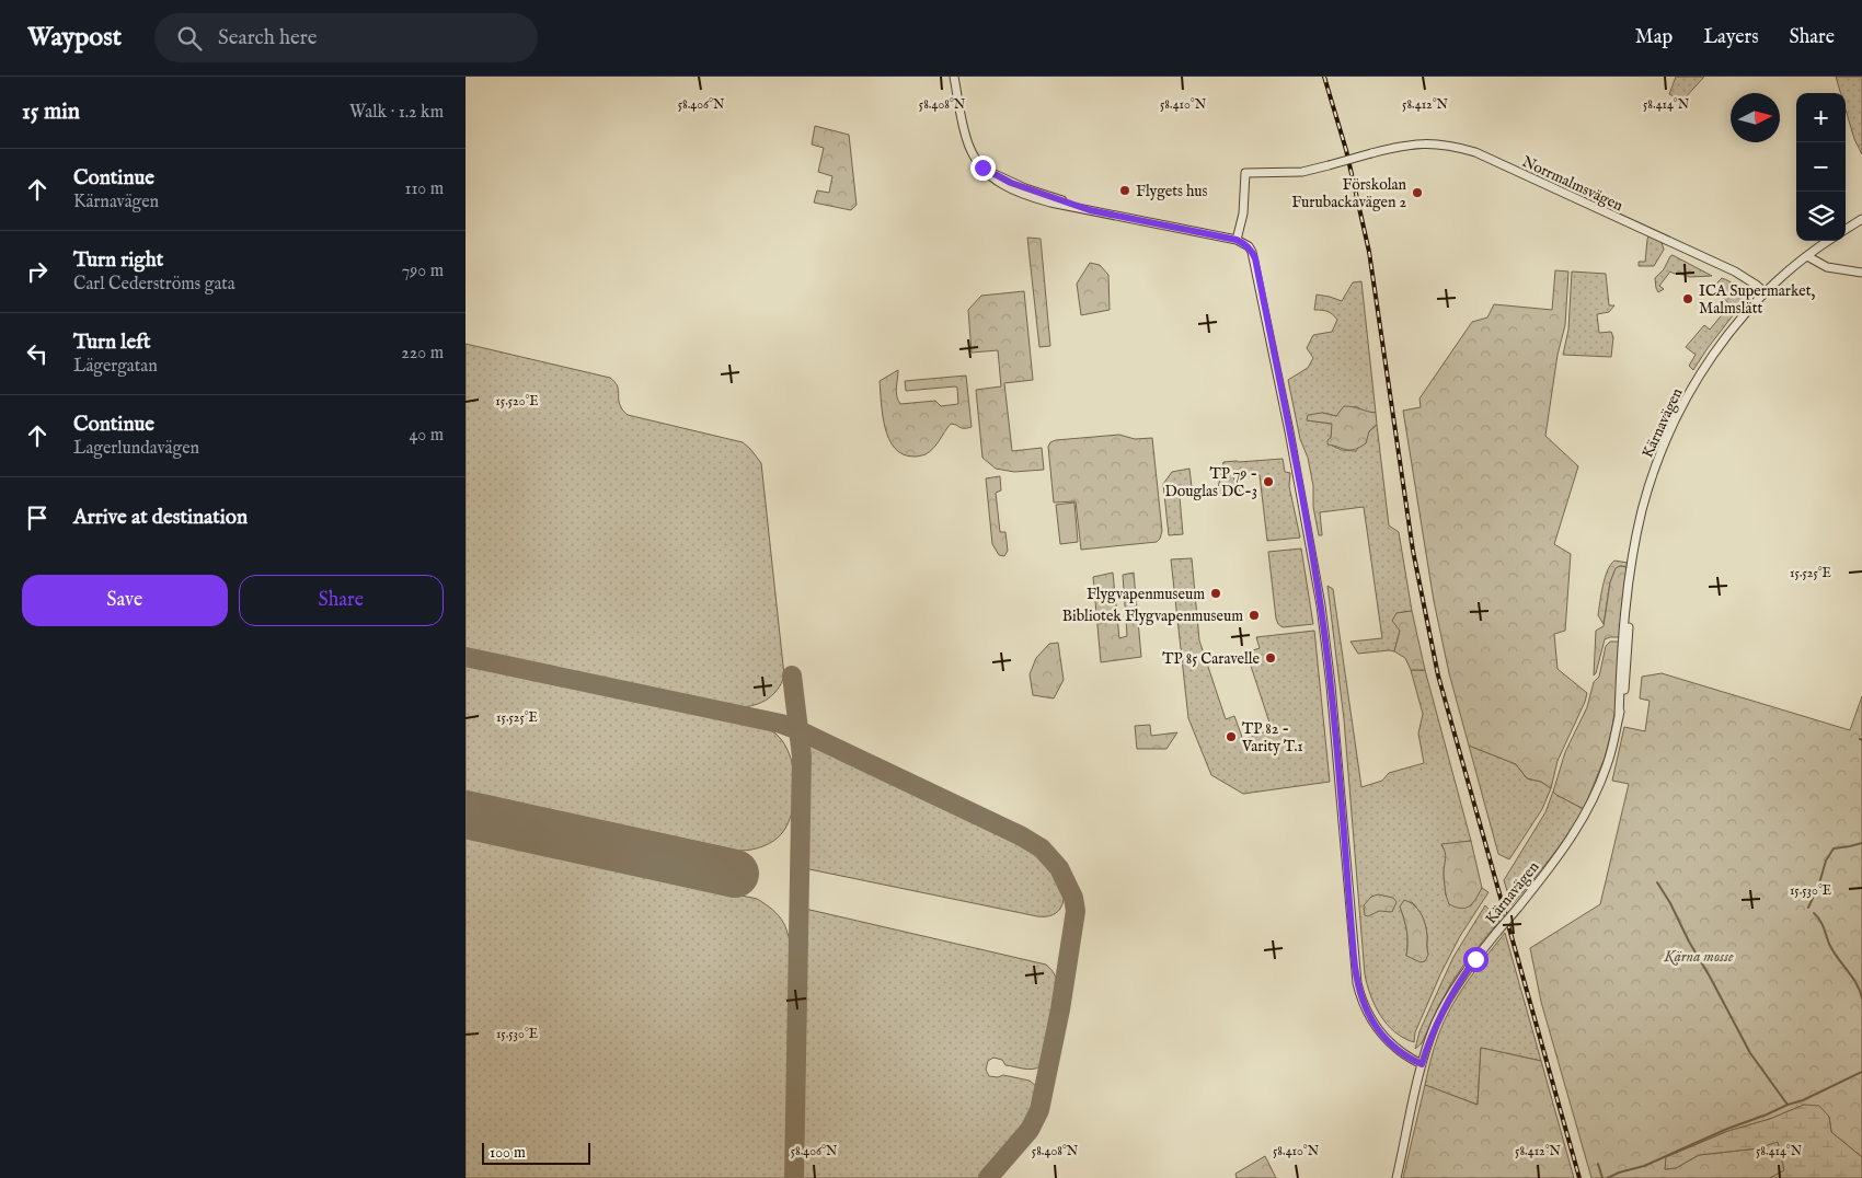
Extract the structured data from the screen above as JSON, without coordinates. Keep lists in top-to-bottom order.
{
  "streets": {
    "street": ["Norrmalmsvägen", "Kärnavägen"]
  },
  "crossings": [
    ["Norrmalmsvägen", "Kärnavägen"]
  ],
  "parks": ["Kärna mosse"],
  "places": [
    "Flygets hus",
    "Förskolan Furubackavägen 2",
    "ICA Supermarket, Malmslätt",
    "TP 79 - Douglas DC-3",
    "Flygvapenmuseum",
    "Bibliotek Flygvapenmuseum",
    "TP 85 Caravelle",
    "TP 82 - Varity T.1"
  ],
  "scale_bar": "100 m",
  "north": "right",
  "page": {
    "header": "Waypost",
    "search": "Search here",
    "nav": ["Map", "Layers", "Share"],
    "heading": ["15 min", "Walk · 1.2 km"],
    "map_buttons": ["+", "−"],
    "list": [
      ["Continue", "Kärnavägen", "110 m"],
      ["Turn right", "Carl Cederströms gata", "790 m"],
      ["Turn left", "Lägergatan", "220 m"],
      ["Continue", "Lagerlundavägen", "40 m"],
      "Arrive at destination"
    ],
    "buttons": ["Save", "Share"],
    "scale": "100 m"
  },
  "coordinates": [
    "58.406°N",
    "58.408°N",
    "58.410°N",
    "58.412°N",
    "58.414°N",
    "15.520°E",
    "15.525°E",
    "15.530°E"
  ]
}
